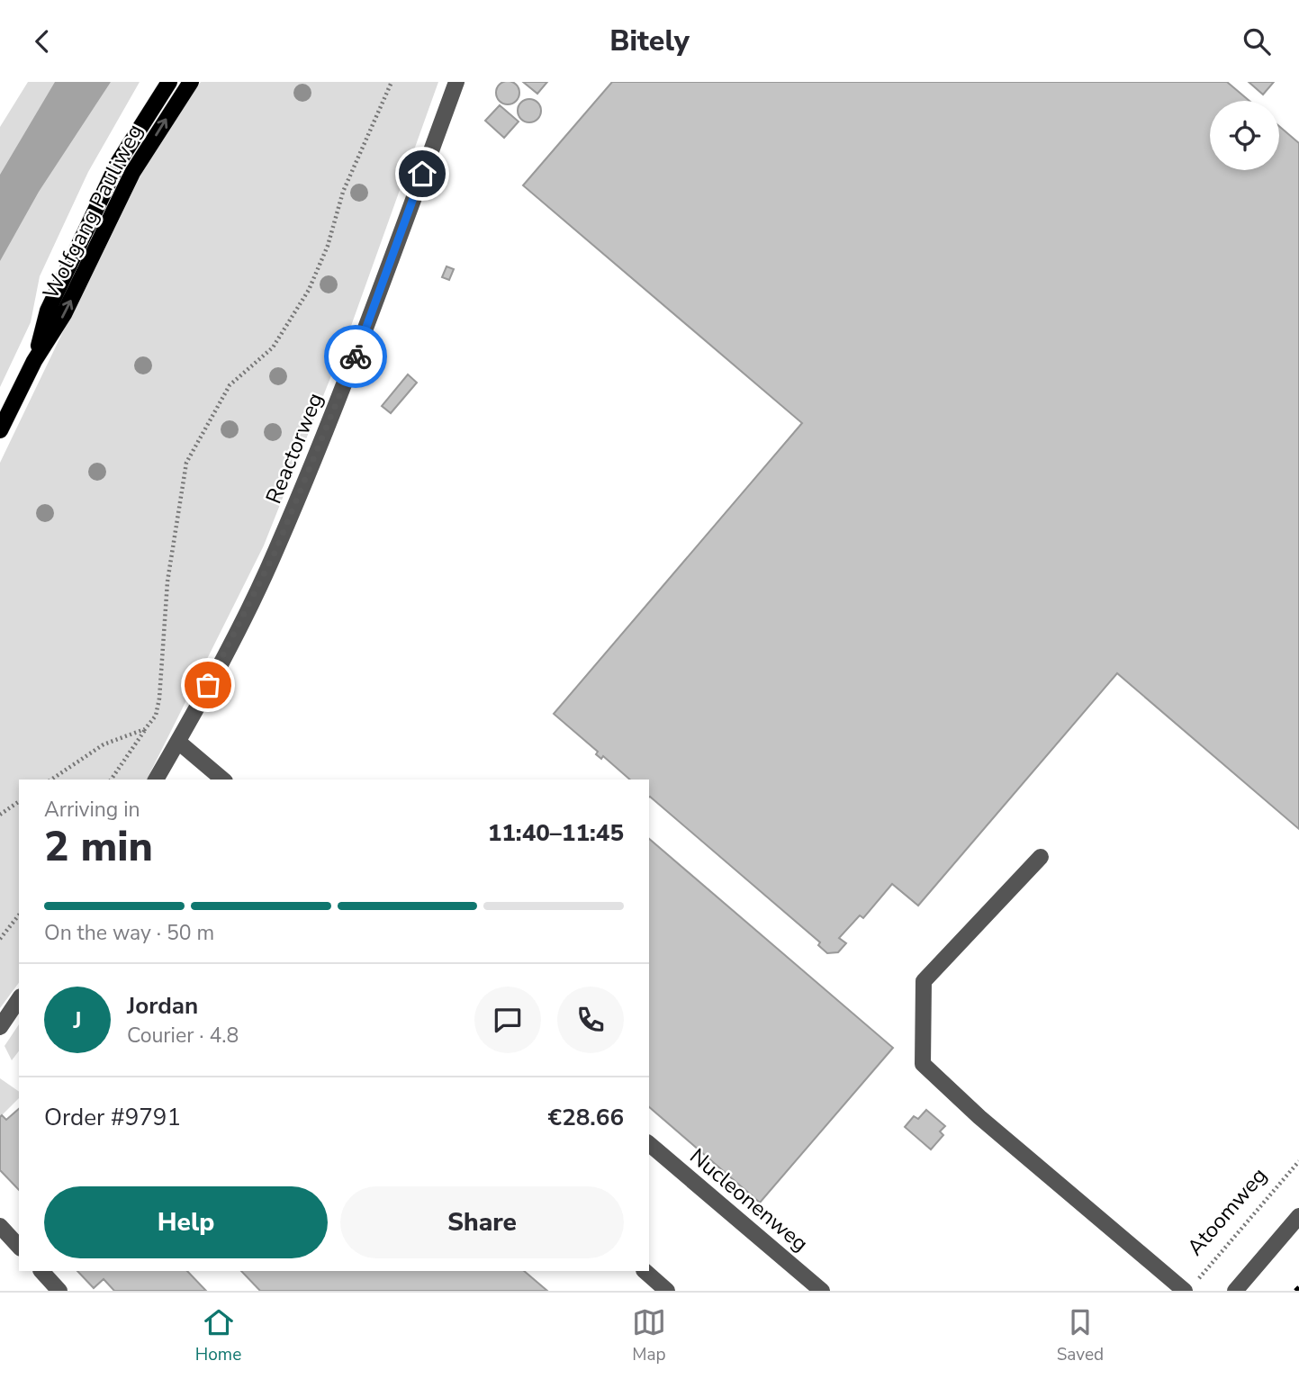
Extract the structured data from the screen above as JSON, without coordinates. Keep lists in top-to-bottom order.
{
  "streets": {
    "main road": ["Wolfgang Pauliweg"],
    "street": ["Reactorweg", "Nucleonenweg"],
    "path": ["Atoomweg"]
  },
  "page": {
    "header": "Bitely",
    "heading": ["2 min", "Arriving in", "11:40–11:45"],
    "panel": [
      "Jordan",
      "Courier · 4.8",
      "Order #9791",
      "€28.66"
    ],
    "bar": "On the way · 50 m",
    "round": "J",
    "buttons": ["Help", "Share"],
    "tabs": ["Home", "Map", "Saved"]
  }
}
